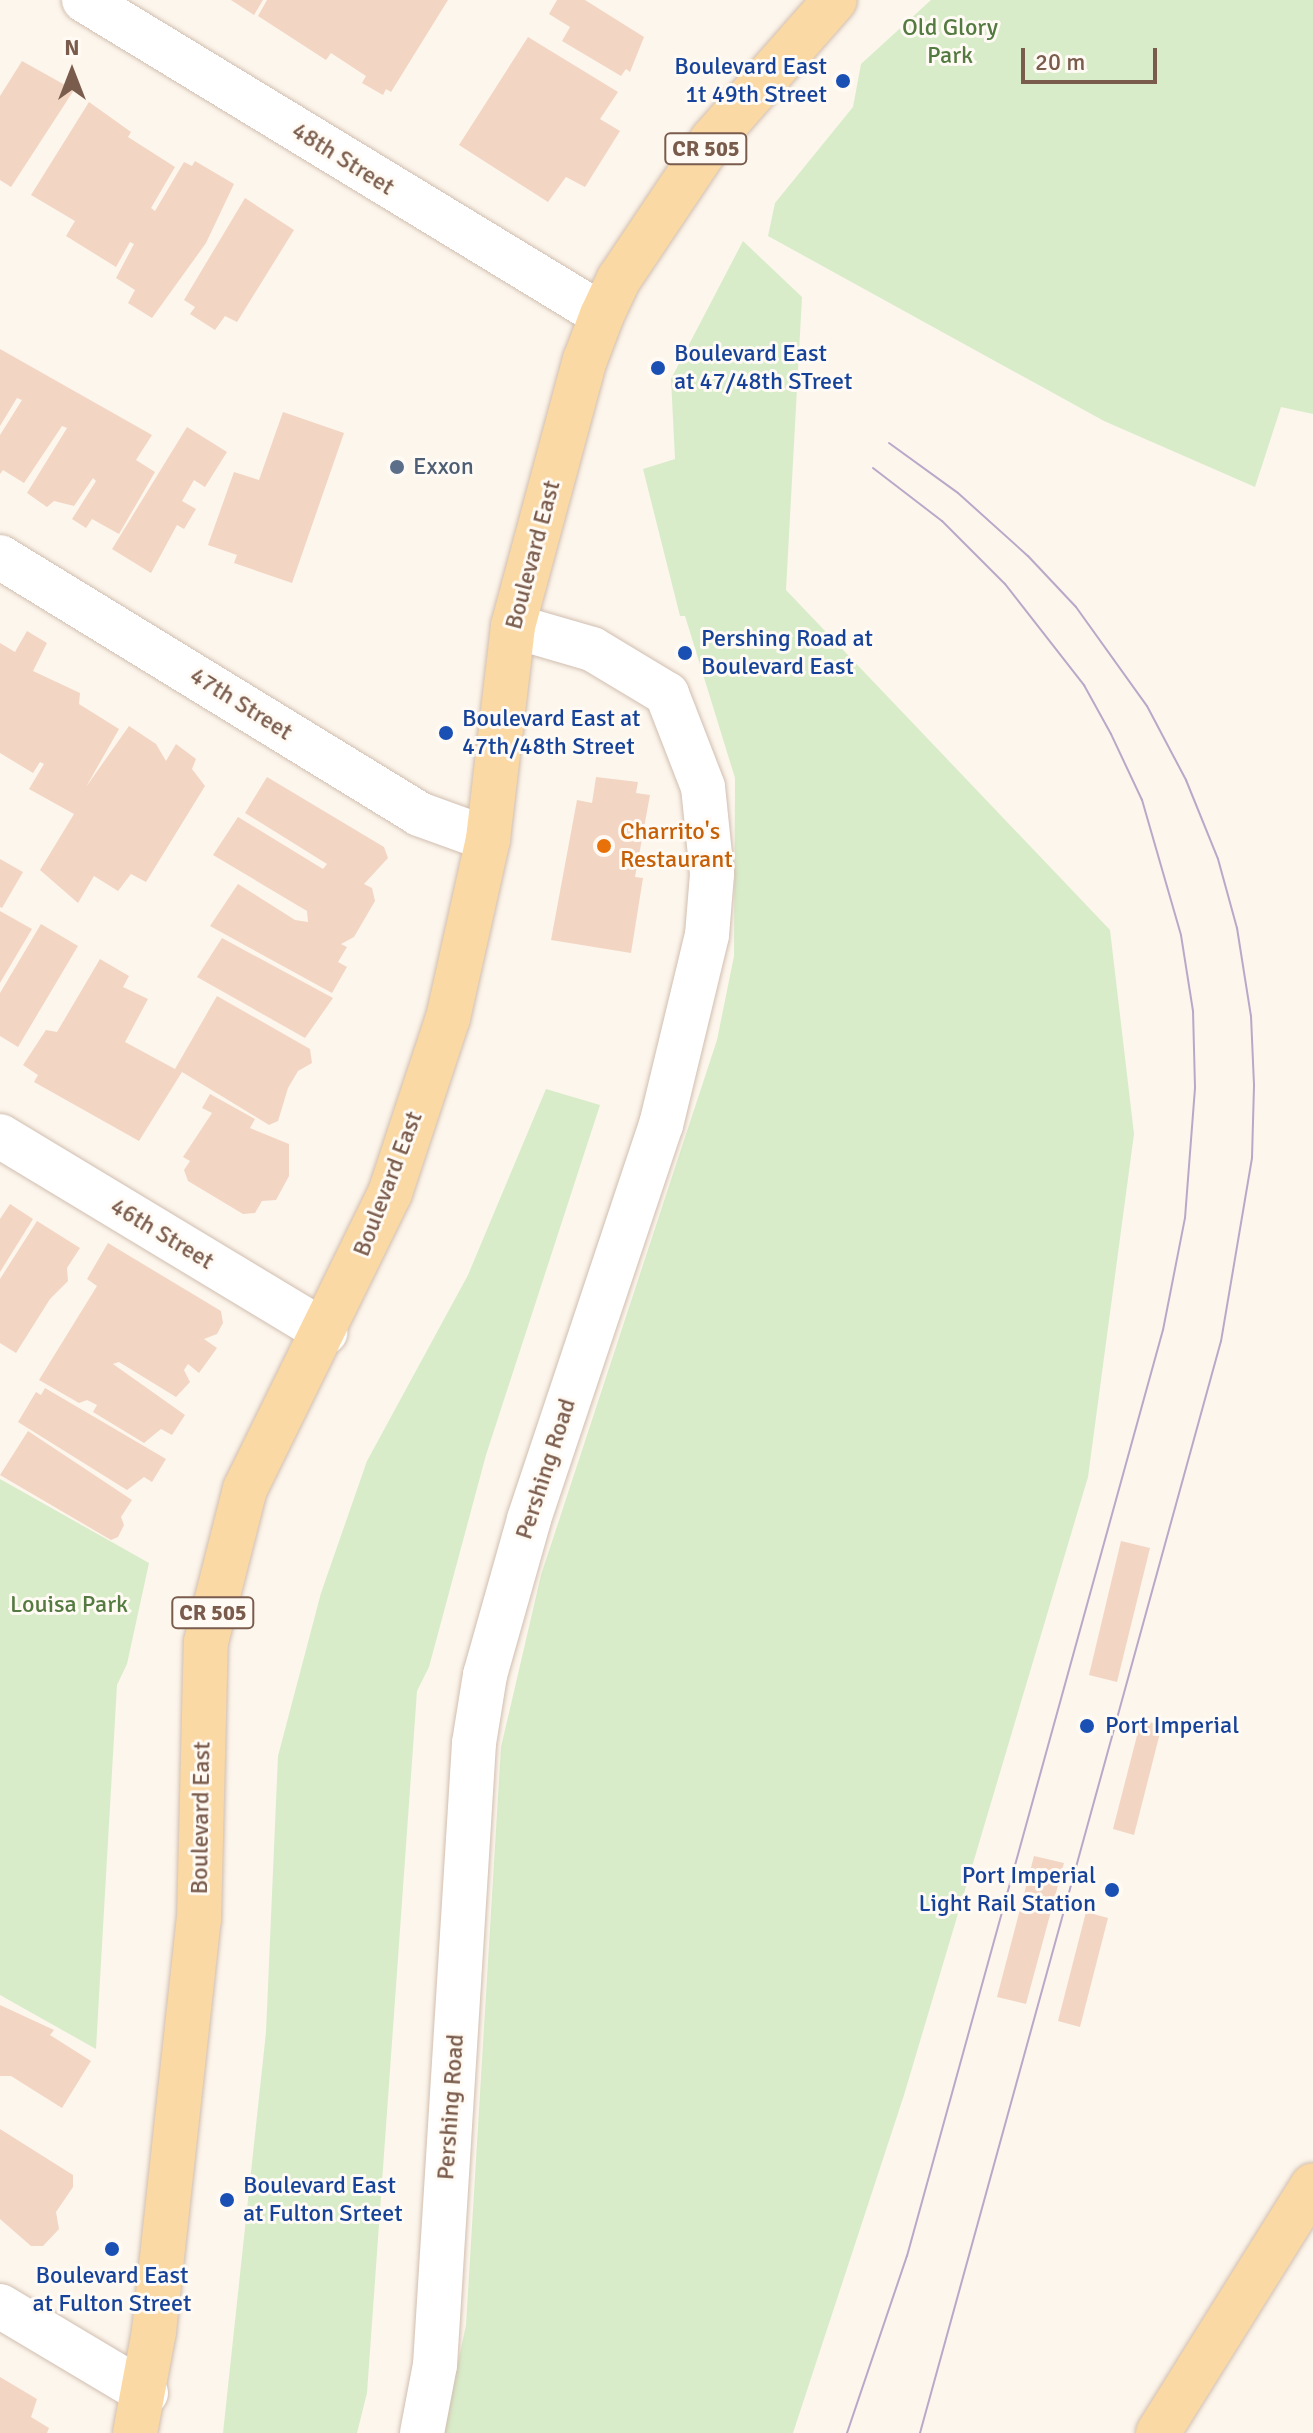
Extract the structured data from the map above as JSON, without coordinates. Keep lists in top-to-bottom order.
{
  "streets": {
    "main road": ["CR 505", "Boulevard East"],
    "street": [
      "48th Street",
      "47th Street",
      "46th Street",
      "Pershing Road"
    ]
  },
  "crossings": [
    ["48th Street", "Boulevard East"],
    ["Boulevard East", "47th Street"],
    ["Boulevard East", "46th Street"],
    ["Boulevard East", "Pershing Road"]
  ],
  "parks": ["Old Glory Park", "Louisa Park"],
  "places": [
    "Boulevard East 1t 49th Street",
    "Boulevard East at 47/48th STreet",
    "Exxon",
    "Pershing Road at Boulevard East",
    "Boulevard East at 47th/48th Street",
    "Charrito's Restaurant",
    "Port Imperial",
    "Port Imperial Light Rail Station",
    "Boulevard East at Fulton Srteet",
    "Boulevard East at Fulton Street"
  ],
  "scale_bar": "20 m",
  "north": "top"
}
